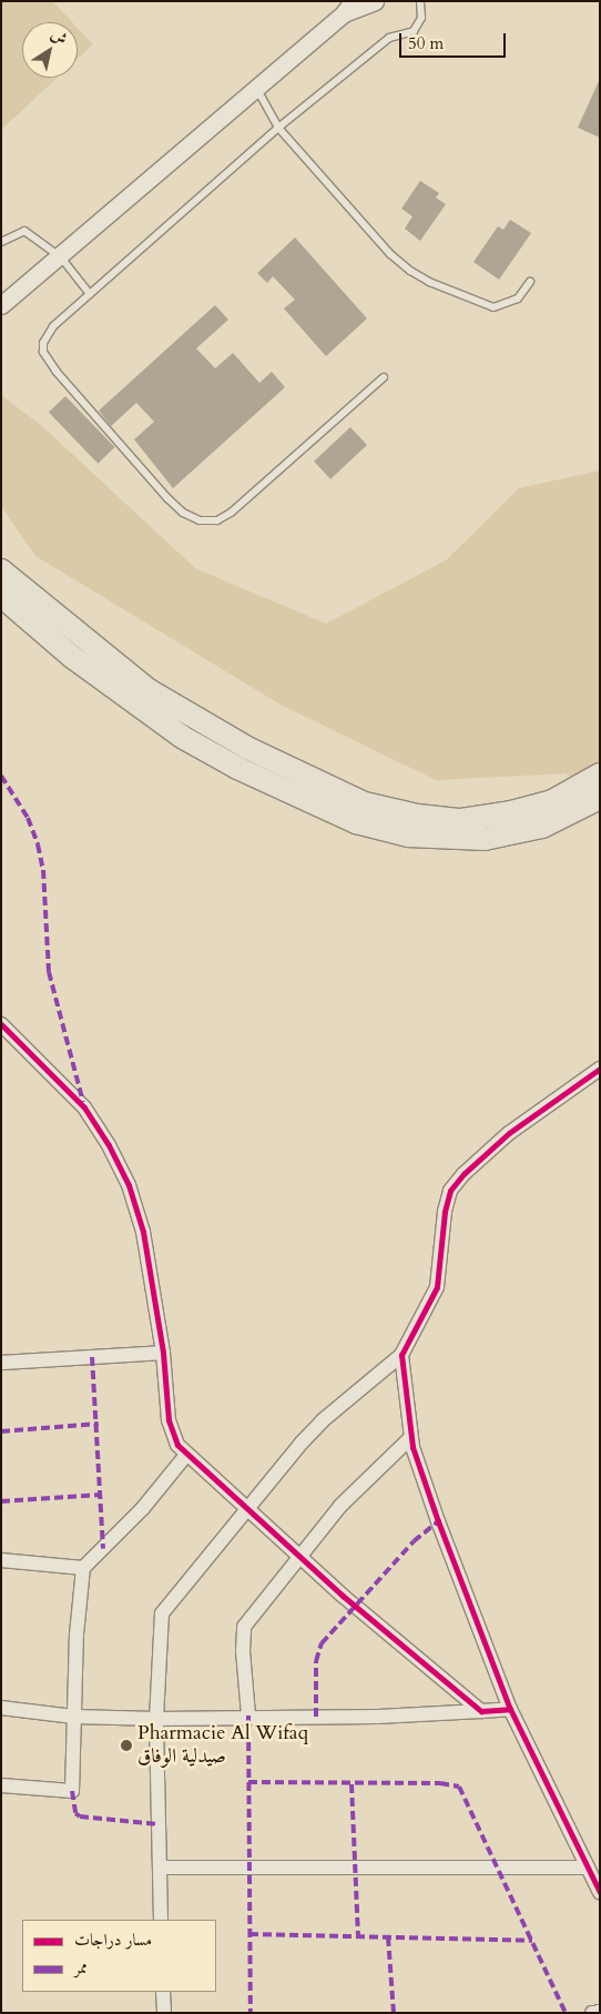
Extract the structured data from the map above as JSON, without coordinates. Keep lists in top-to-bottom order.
{
  "places": ["Pharmacie Al Wifaq صيدلية الوفاق"],
  "legend": ["مسار دراجات", "ممر"],
  "scale_bar": "50 m",
  "north": "top right"
}
